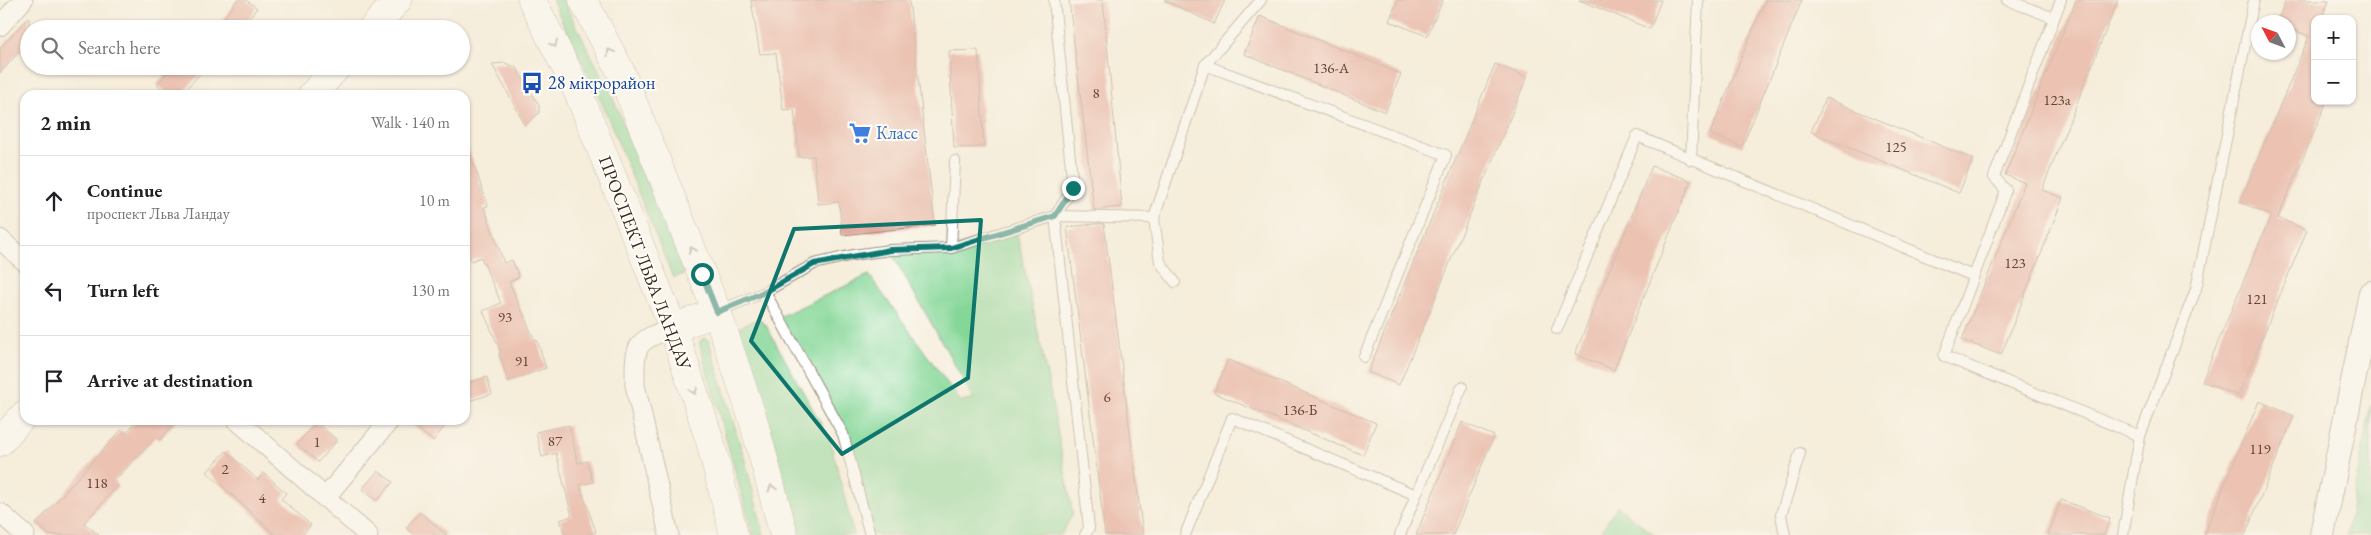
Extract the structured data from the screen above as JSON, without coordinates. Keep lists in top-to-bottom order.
{
  "streets": {
    "main road": ["ПРОСПЕКТ ЛЬВА ЛАНДАУ"]
  },
  "places": {
    "bus stop": ["28 мікрорайон"],
    "supermarket": ["Класс"]
  },
  "house_numbers": [
    "136-А",
    "8",
    "123а",
    "125",
    "123",
    "121",
    "93",
    "91",
    "6",
    "136-Б",
    "87",
    "1",
    "119",
    "2",
    "118",
    "4"
  ],
  "north": "top left",
  "page": {
    "map_buttons": ["+", "−"],
    "search": "Search here",
    "heading": ["2 min", "Walk · 140 m"],
    "list": [
      ["Continue", "проспект Льва Ландау", "10 m"],
      ["Turn left", "130 m"],
      "Arrive at destination"
    ]
  }
}
